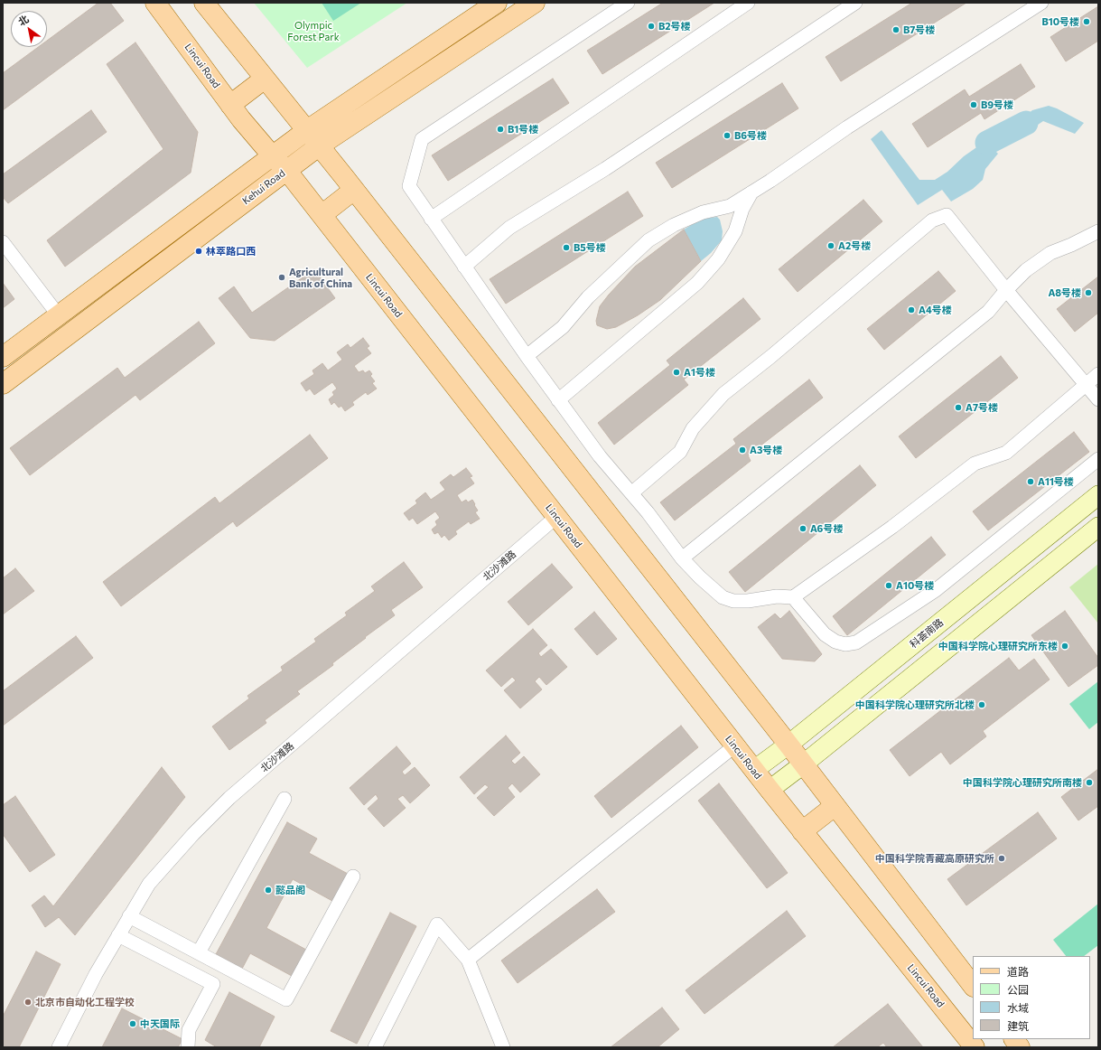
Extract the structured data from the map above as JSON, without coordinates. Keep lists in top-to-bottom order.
{
  "streets": {
    "main road": ["Lincui Road", "Kehui Road"],
    "street": ["北沙滩路", "科荟南路"]
  },
  "crossings": [
    ["Lincui Road", "Kehui Road"],
    ["Lincui Road", "北沙滩路"],
    ["Lincui Road", "科荟南路"]
  ],
  "parks": ["Olympic Forest Park"],
  "places": [
    "B10号楼",
    "B2号楼",
    "B7号楼",
    "B9号楼",
    "B1号楼",
    "B6号楼",
    "A2号楼",
    "B5号楼",
    "林萃路口西",
    "Agricultural Bank of China",
    "A8号楼",
    "A4号楼",
    "A1号楼",
    "A7号楼",
    "A3号楼",
    "A11号楼",
    "A6号楼",
    "A10号楼",
    "中国科学院心理研究所东楼",
    "中国科学院心理研究所北楼",
    "中国科学院心理研究所南楼",
    "中国科学院青藏高原研究所",
    "懿品阁",
    "北京市自动化工程学校",
    "中天国际"
  ],
  "legend": [
    "道路",
    "公园",
    "水域",
    "建筑"
  ],
  "north": "top left"
}
